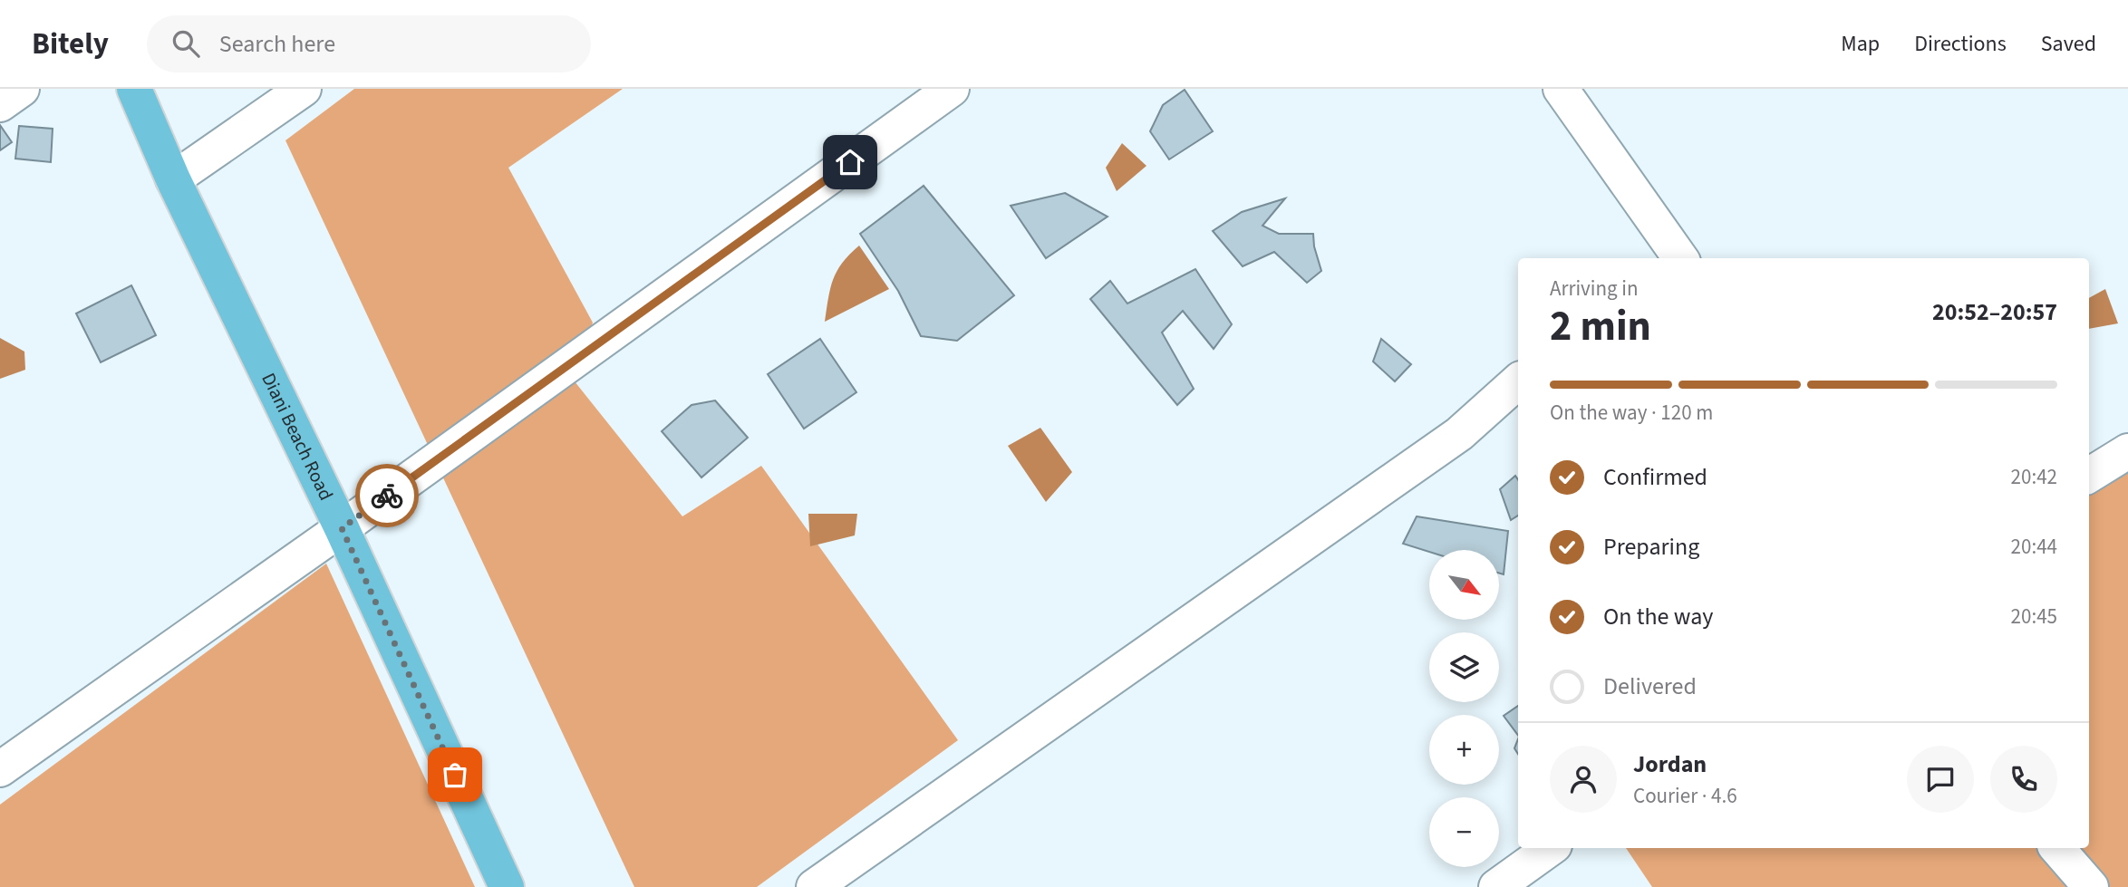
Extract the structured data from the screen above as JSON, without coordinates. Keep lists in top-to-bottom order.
{
  "streets": {
    "main road": ["Diani Beach Road"]
  },
  "north": "bottom right",
  "page": {
    "header": "Bitely",
    "search": "Search here",
    "nav": ["Map", "Directions", "Saved"],
    "heading": ["2 min", "Arriving in", "20:52–20:57"],
    "panel": ["Jordan", "Courier · 4.6"],
    "bar": "On the way · 120 m",
    "list": [
      ["Confirmed", "20:42"],
      ["Preparing", "20:44"],
      ["On the way", "20:45"],
      "Delivered"
    ],
    "map_buttons": ["+", "−"]
  }
}
